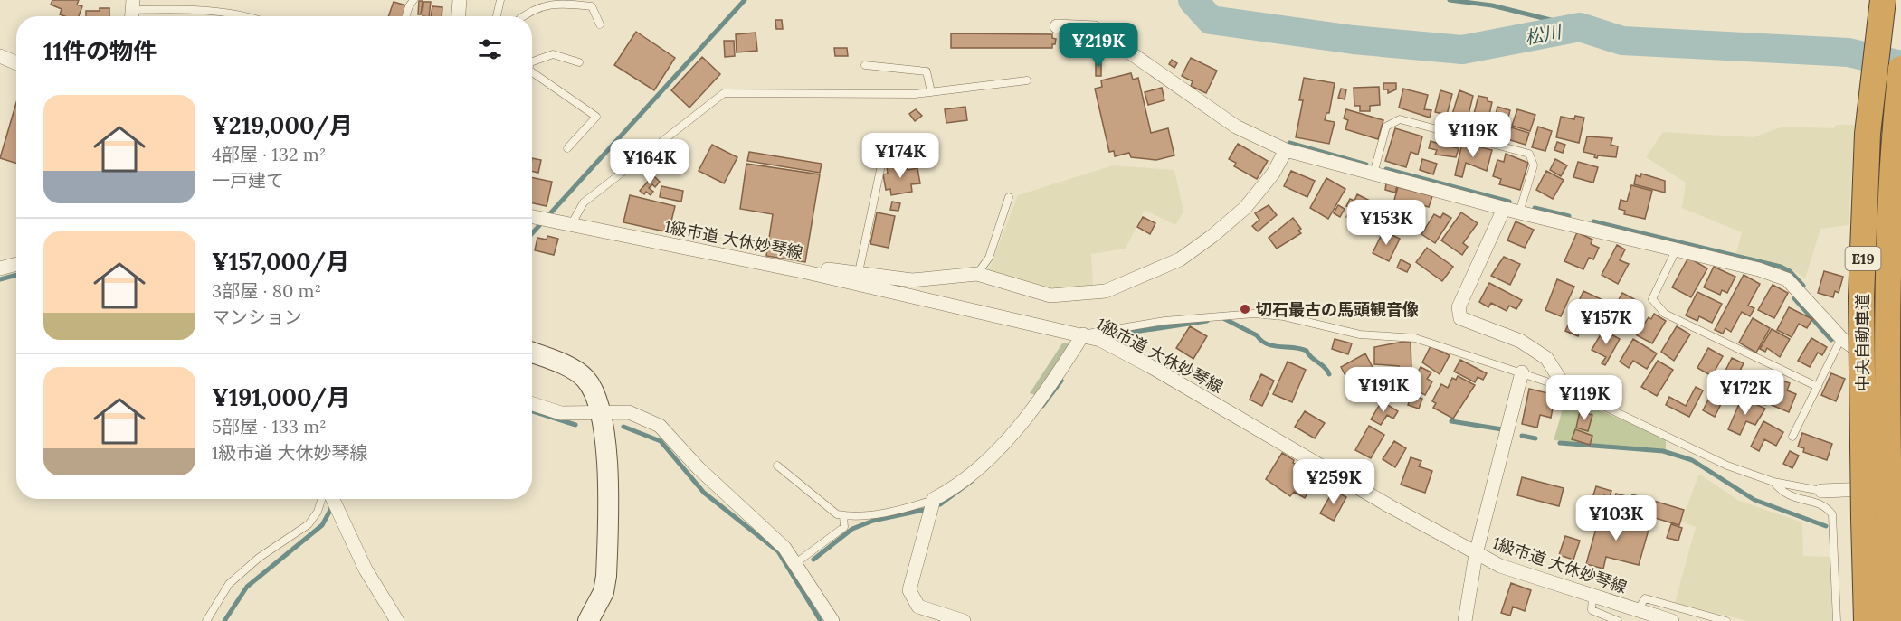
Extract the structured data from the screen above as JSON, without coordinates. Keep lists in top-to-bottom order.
{
  "streets": {
    "highway": ["E19", "中央自動車道"],
    "street": ["1級市道 大休妙琴線"]
  },
  "water": ["松川"],
  "places": ["切石最古の馬頭観音像"],
  "page": {
    "heading": "11件の物件",
    "price": [
      "¥219K",
      "¥119K",
      "¥174K",
      "¥164K",
      "¥153K",
      "¥157K",
      "¥191K",
      "¥172K",
      "¥119K",
      "¥259K",
      "¥103K"
    ],
    "list": [
      {
        "name": "¥219,000/月",
        "note": "4部屋 · 132 m² · 一戸建て"
      },
      {
        "name": "¥157,000/月",
        "note": "3部屋 · 80 m² · マンション"
      },
      {
        "name": "¥191,000/月",
        "note": "5部屋 · 133 m² · 1級市道 大休妙琴線"
      }
    ]
  }
}
